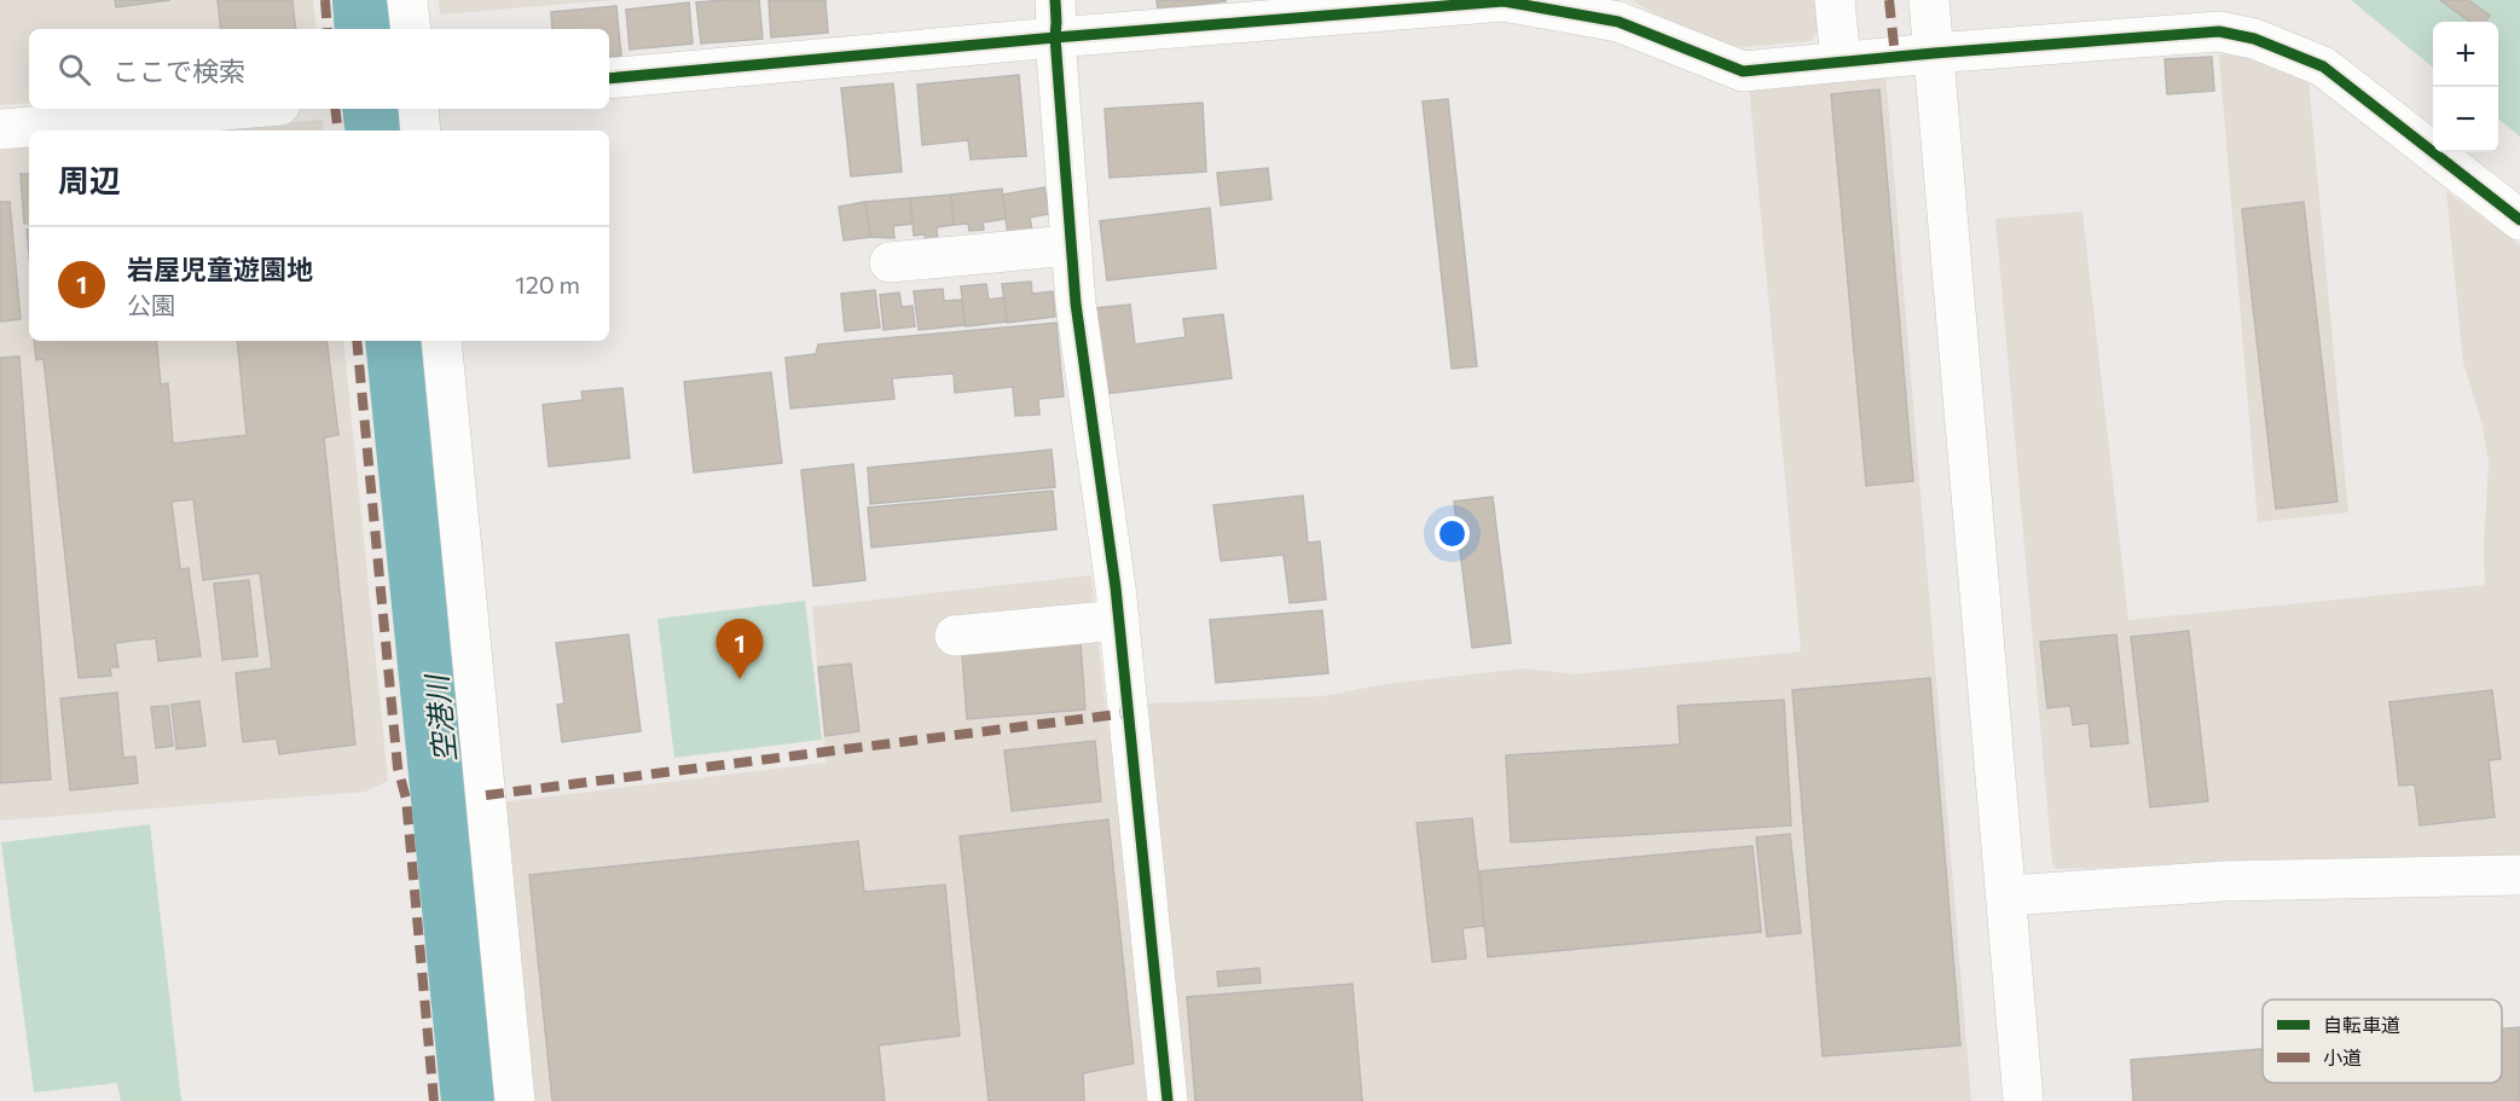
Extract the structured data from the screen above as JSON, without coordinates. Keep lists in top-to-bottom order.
{
  "water": ["空港川"],
  "legend": ["自転車道", "小道"],
  "page": {
    "map_buttons": ["+", "−"],
    "search": "ここで検索",
    "heading": "周辺",
    "list": [
      {
        "mark": "1",
        "name": "岩屋児童遊園地",
        "note": "公園",
        "value": "120 m"
      }
    ],
    "pins": "1"
  }
}
